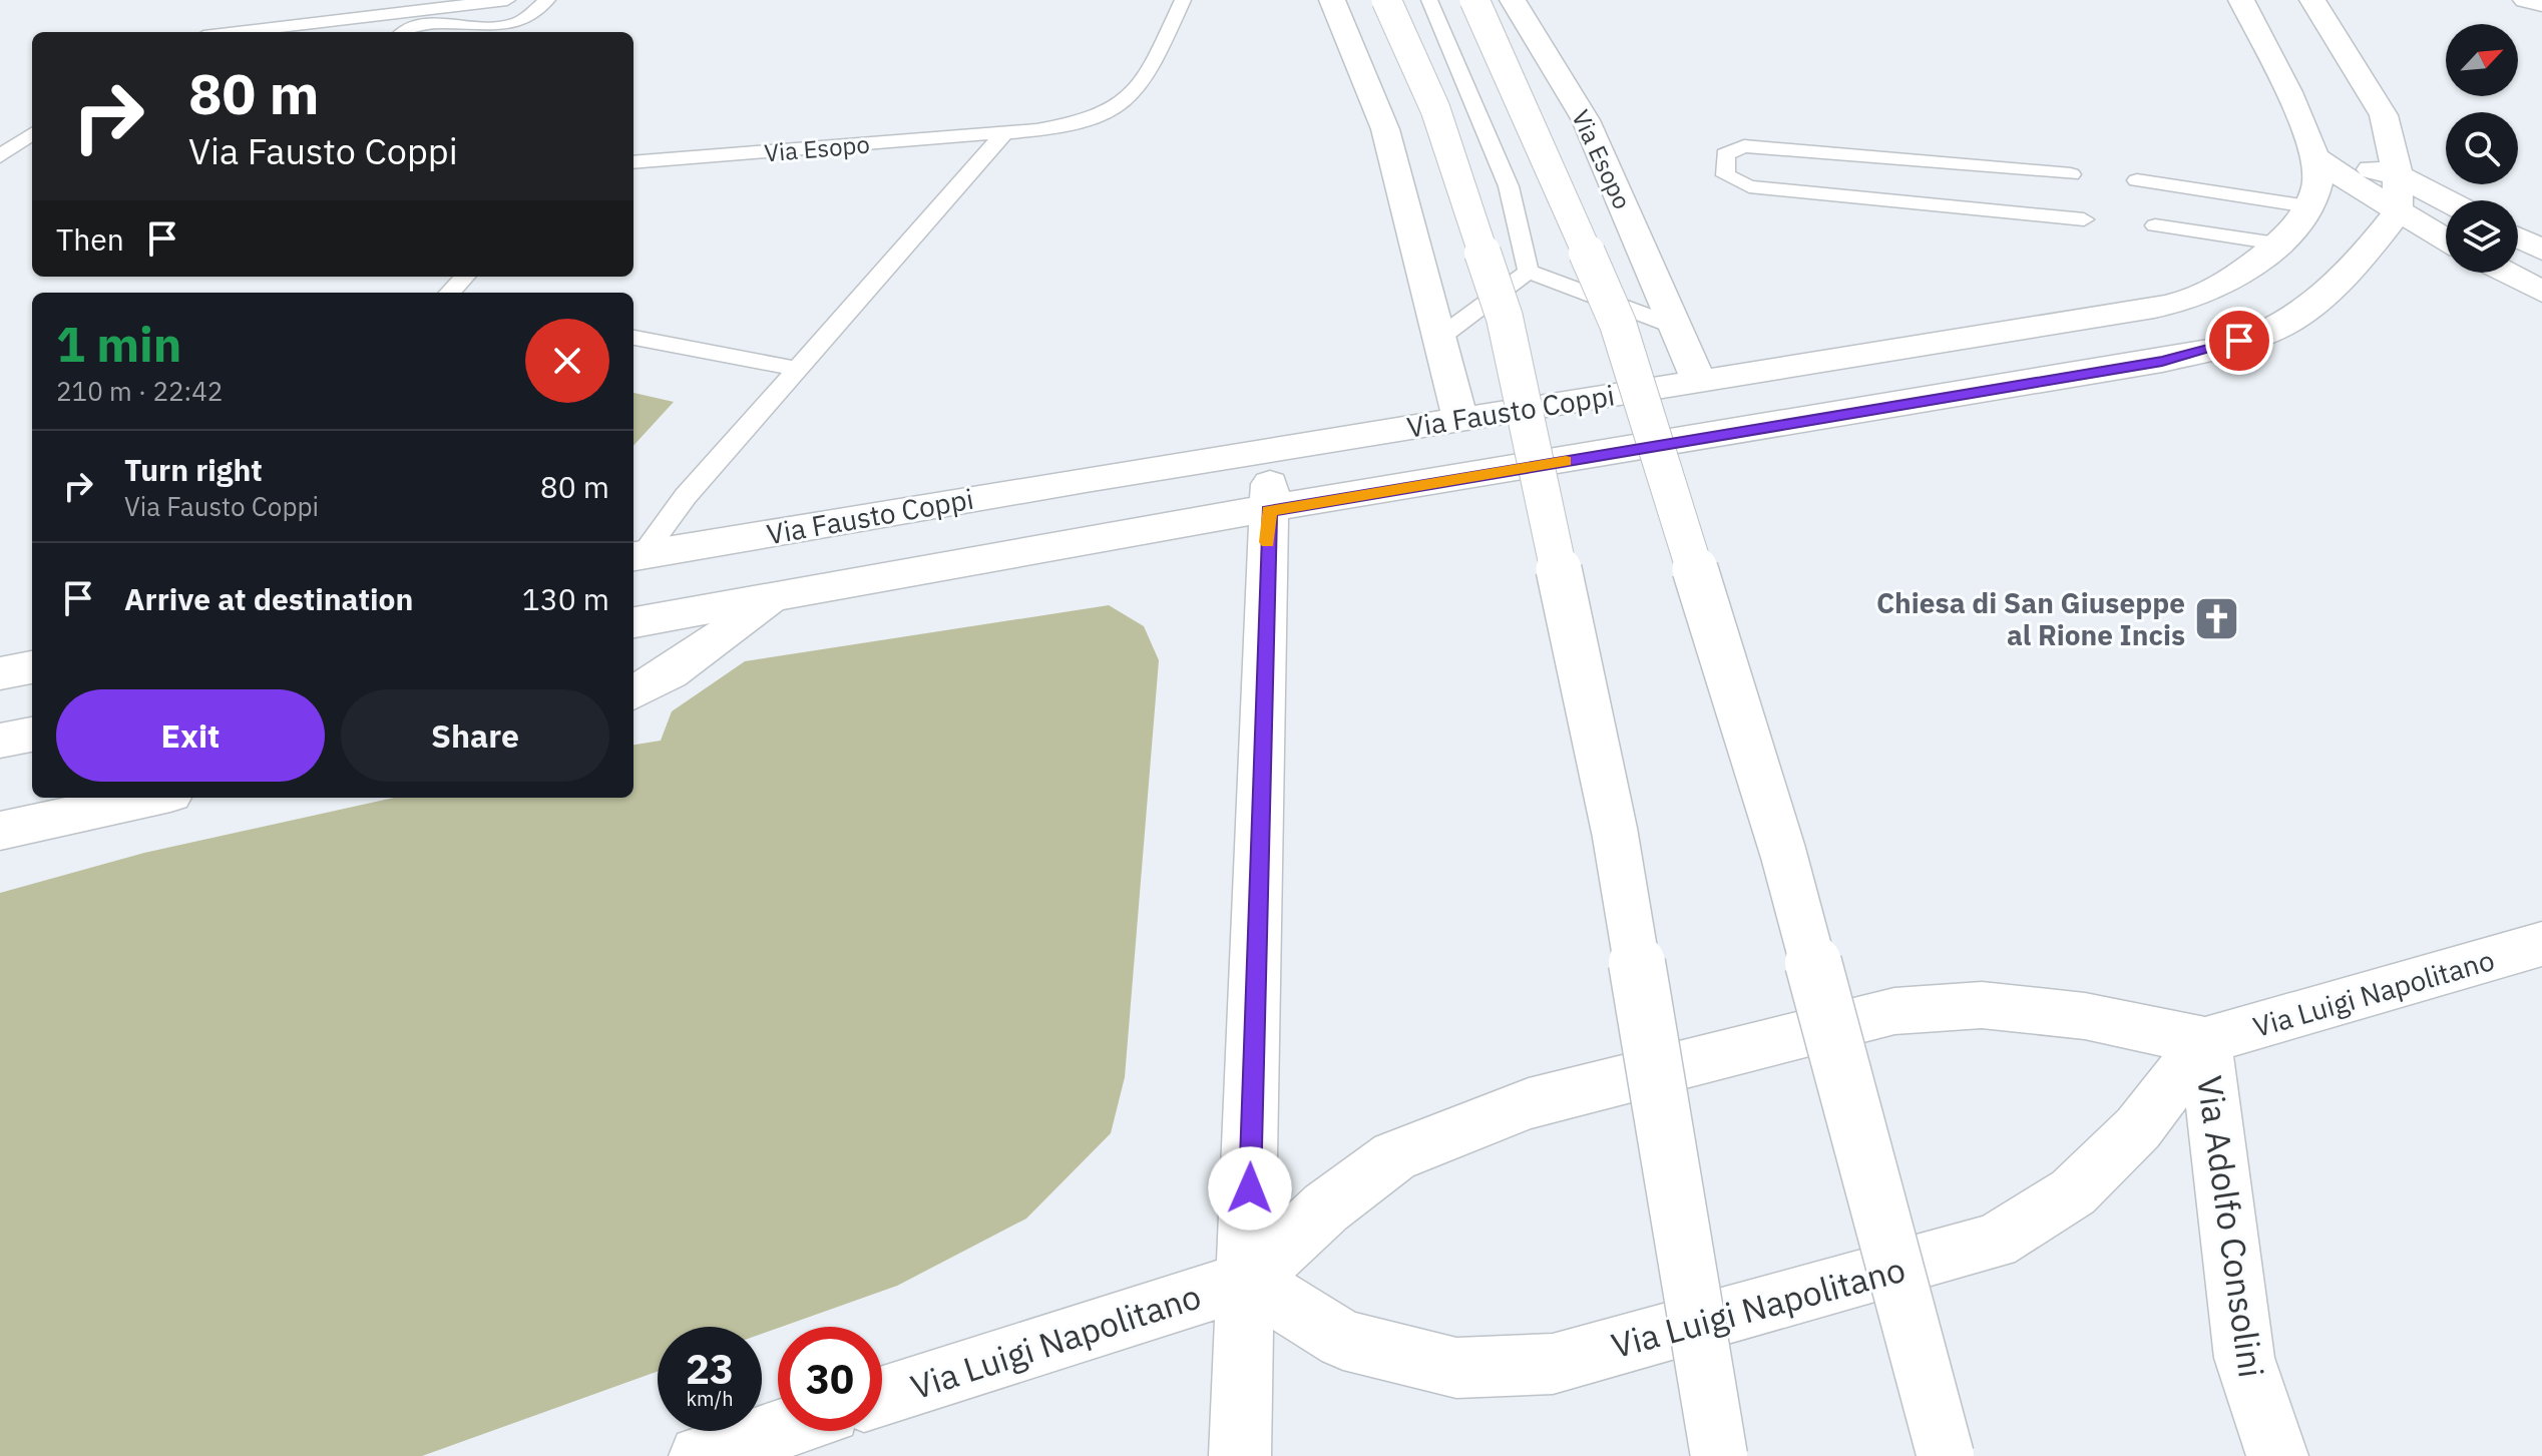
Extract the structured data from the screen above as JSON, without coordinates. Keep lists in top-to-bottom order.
{
  "streets": {
    "main road": [
      "Via Esopo",
      "Via Fausto Coppi",
      "Via Luigi Napolitano",
      "Via Adolfo Consolini"
    ]
  },
  "crossings": [
    ["Via Esopo", "Via Fausto Coppi"],
    ["Via Luigi Napolitano", "Via Adolfo Consolini"]
  ],
  "places": {
    "church": ["Chiesa di San Giuseppe al Rione Incis"]
  },
  "north": "top right",
  "page": {
    "turn": ["80 m", "Via Fausto Coppi"],
    "then": "Then",
    "heading": ["1 min", "210 m · 22:42"],
    "list": [
      {
        "name": "Turn right",
        "note": "Via Fausto Coppi",
        "value": "80 m"
      },
      {
        "name": "Arrive at destination",
        "value": "130 m"
      }
    ],
    "buttons": ["Exit", "Share"],
    "speed": "23 km/h",
    "limit": "30"
  }
}
